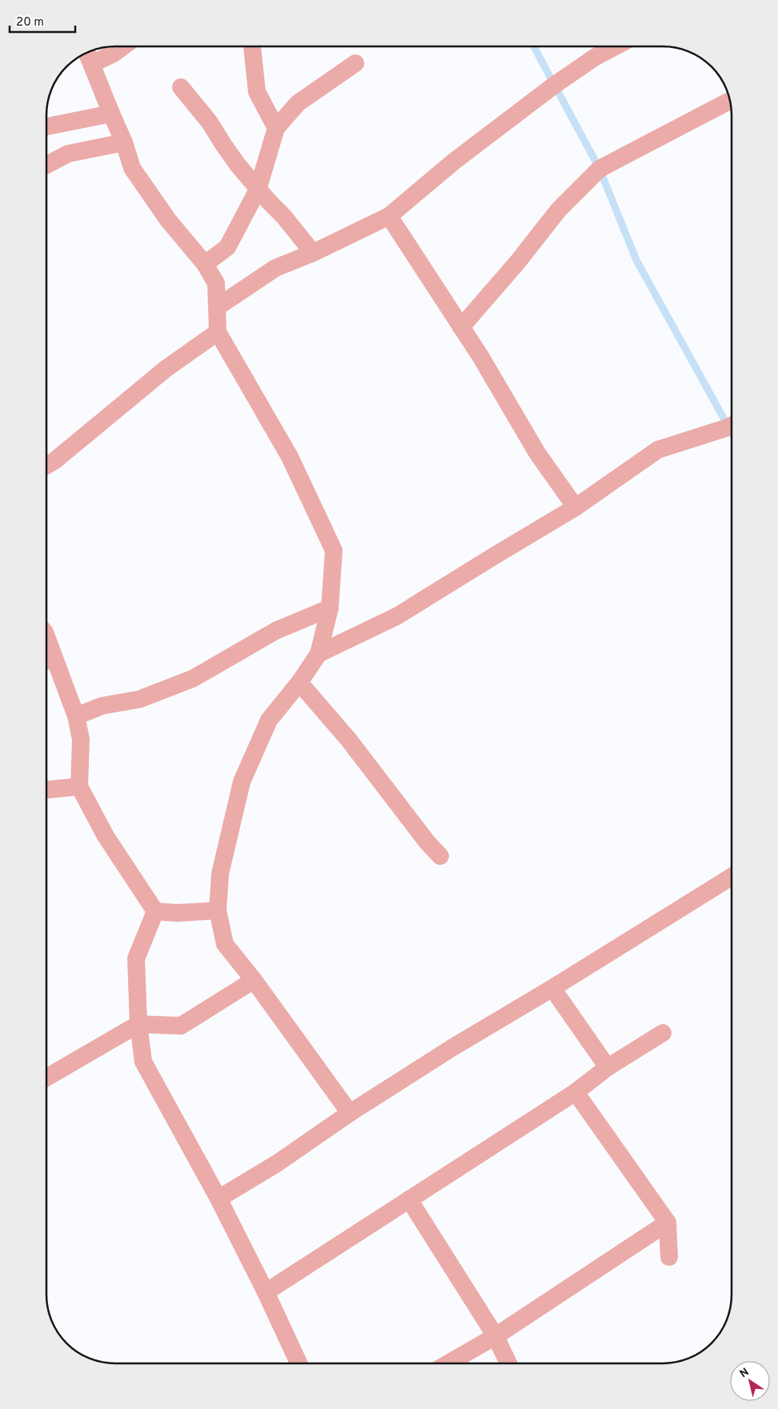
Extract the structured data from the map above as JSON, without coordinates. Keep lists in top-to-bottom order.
{
  "scale_bar": "20 m",
  "north": "top left"
}
